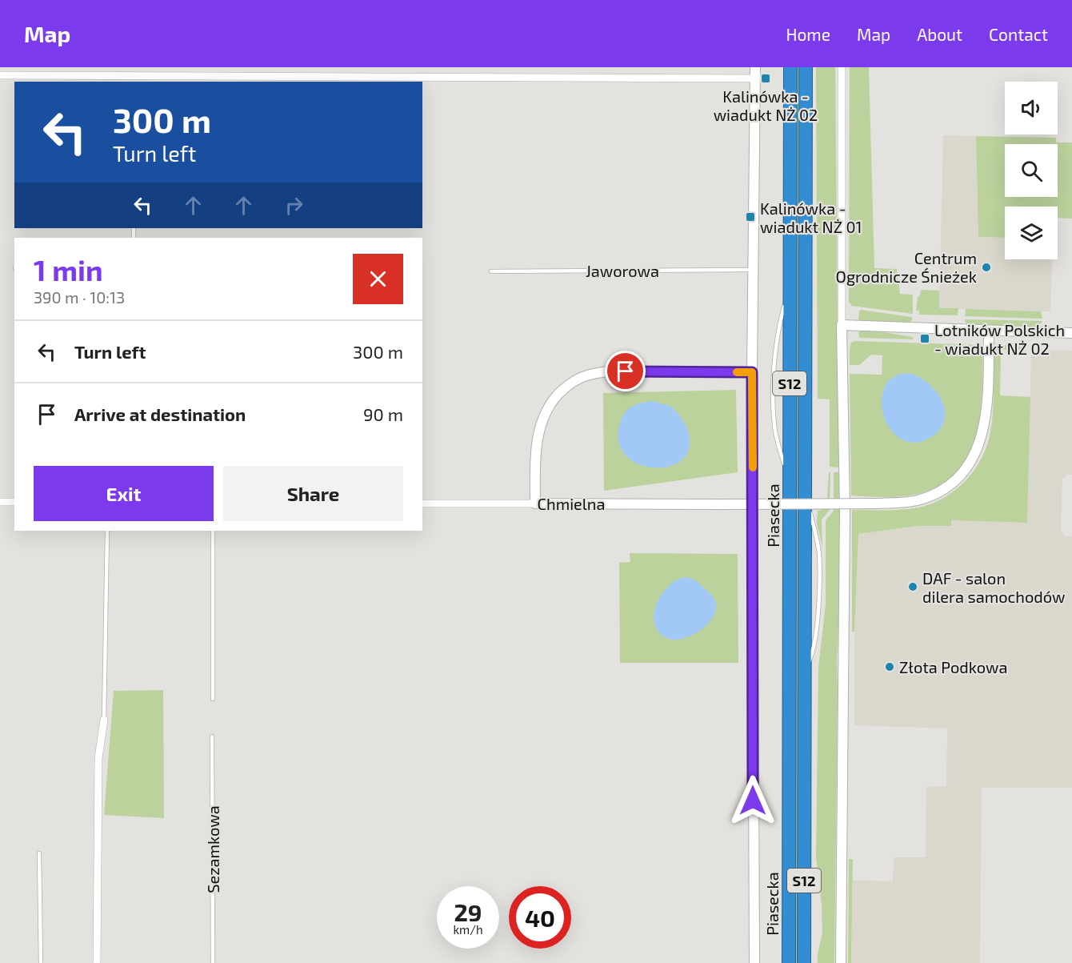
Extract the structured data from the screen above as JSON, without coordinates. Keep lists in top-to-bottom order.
{
  "streets": {
    "highway": ["S12", "Piasecka"],
    "street": ["Chmielna"],
    "lane": ["Jaworowa", "Sezamkowa"]
  },
  "places": {
    "transit": ["Kalinówka - wiadukt NŻ 02", "Kalinówka - wiadukt NŻ 01", "Lotników Polskich - wiadukt NŻ 02"],
    "other": ["Centrum Ogrodnicze Śnieżek", "DAF - salon dilera samochodów", "Złota Podkowa"]
  },
  "page": {
    "header": "Map",
    "nav": [
      "Home",
      "Map",
      "About",
      "Contact"
    ],
    "turn": ["300 m", "Turn left"],
    "heading": ["1 min", "390 m · 10:13"],
    "list": [
      {
        "name": "Turn left",
        "value": "300 m"
      },
      {
        "name": "Arrive at destination",
        "value": "90 m"
      }
    ],
    "buttons": ["Exit", "Share"],
    "speed": "29 km/h",
    "limit": "40"
  }
}
